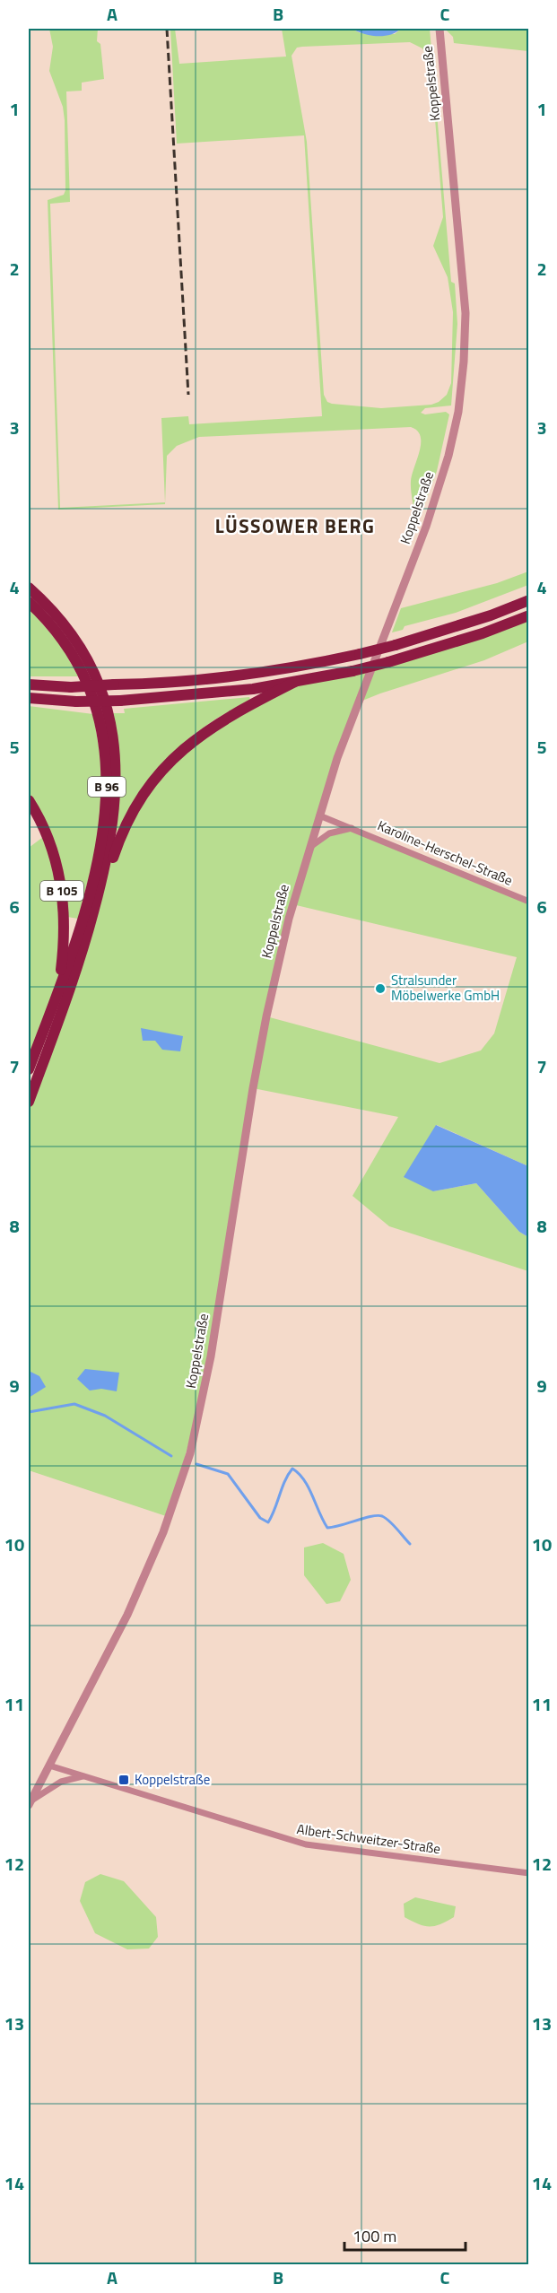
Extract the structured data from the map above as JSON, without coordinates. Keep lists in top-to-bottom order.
{
  "streets": {
    "highway": ["B 96", "B 105"],
    "street": ["Koppelstraße", "Karoline-Herschel-Straße", "Albert-Schweitzer-Straße"]
  },
  "crossings": [
    ["Koppelstraße", "Karoline-Herschel-Straße"],
    ["Koppelstraße", "Albert-Schweitzer-Straße"],
    ["B 96", "B 105"]
  ],
  "districts": ["LÜSSOWER BERG"],
  "places": {
    "other": ["Stralsunder Möbelwerke GmbH"],
    "transit": ["Koppelstraße"]
  },
  "scale_bar": "100 m",
  "grid": {
    "columns": ["A", "B", "C"],
    "rows": [
      "1",
      "2",
      "3",
      "4",
      "5",
      "6",
      "7",
      "8",
      "9",
      "10",
      "11",
      "12",
      "13",
      "14"
    ]
  }
}
